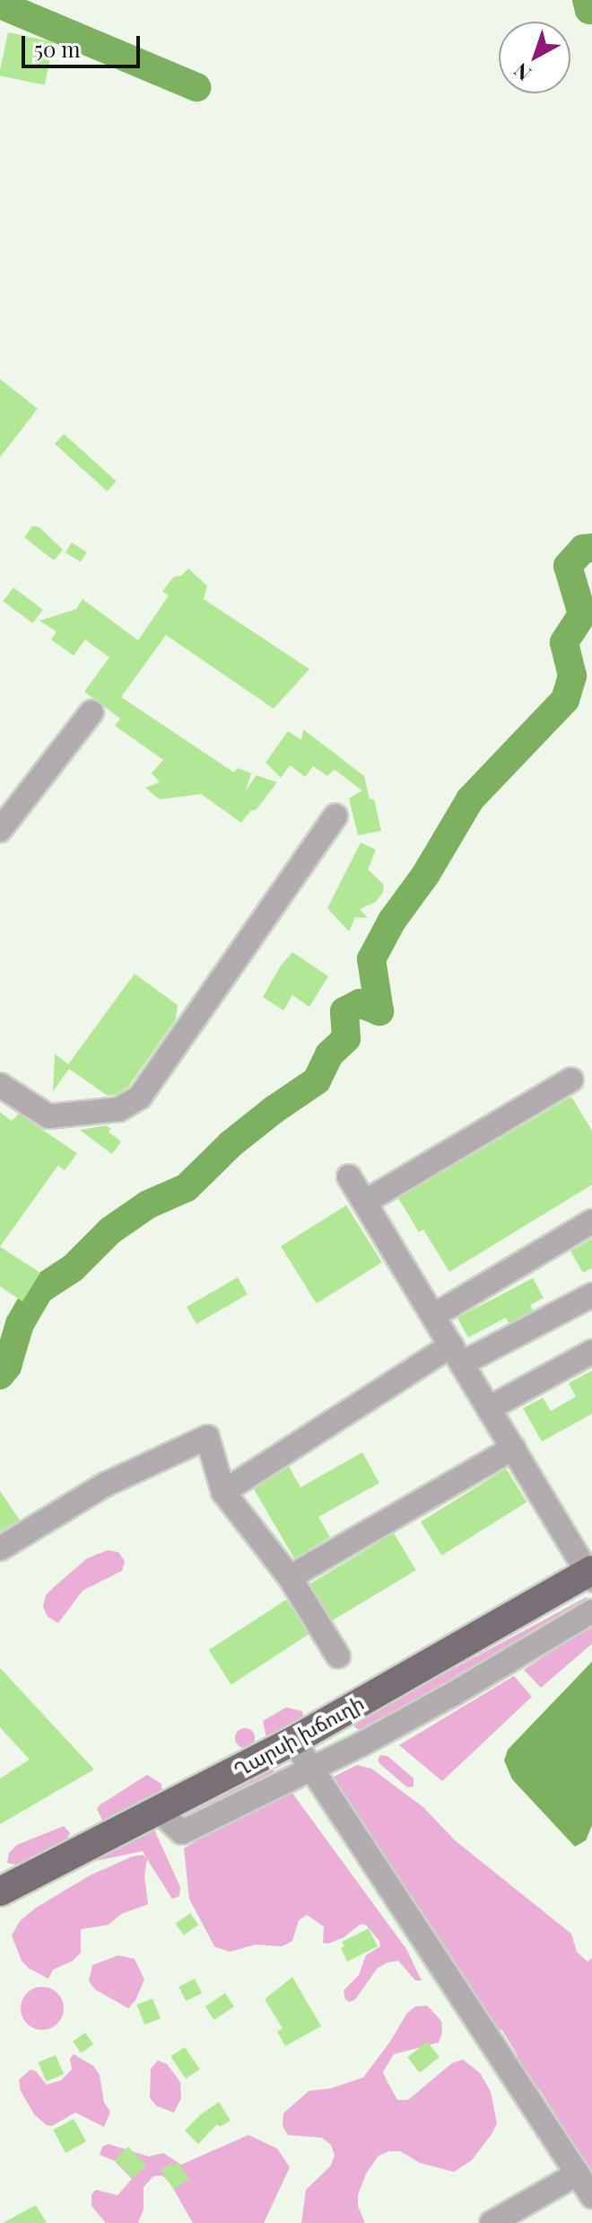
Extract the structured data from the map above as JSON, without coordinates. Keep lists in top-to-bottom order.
{
  "streets": {
    "main road": ["Ղարսի խճուղի"]
  },
  "scale_bar": "50 m",
  "north": "bottom left"
}
